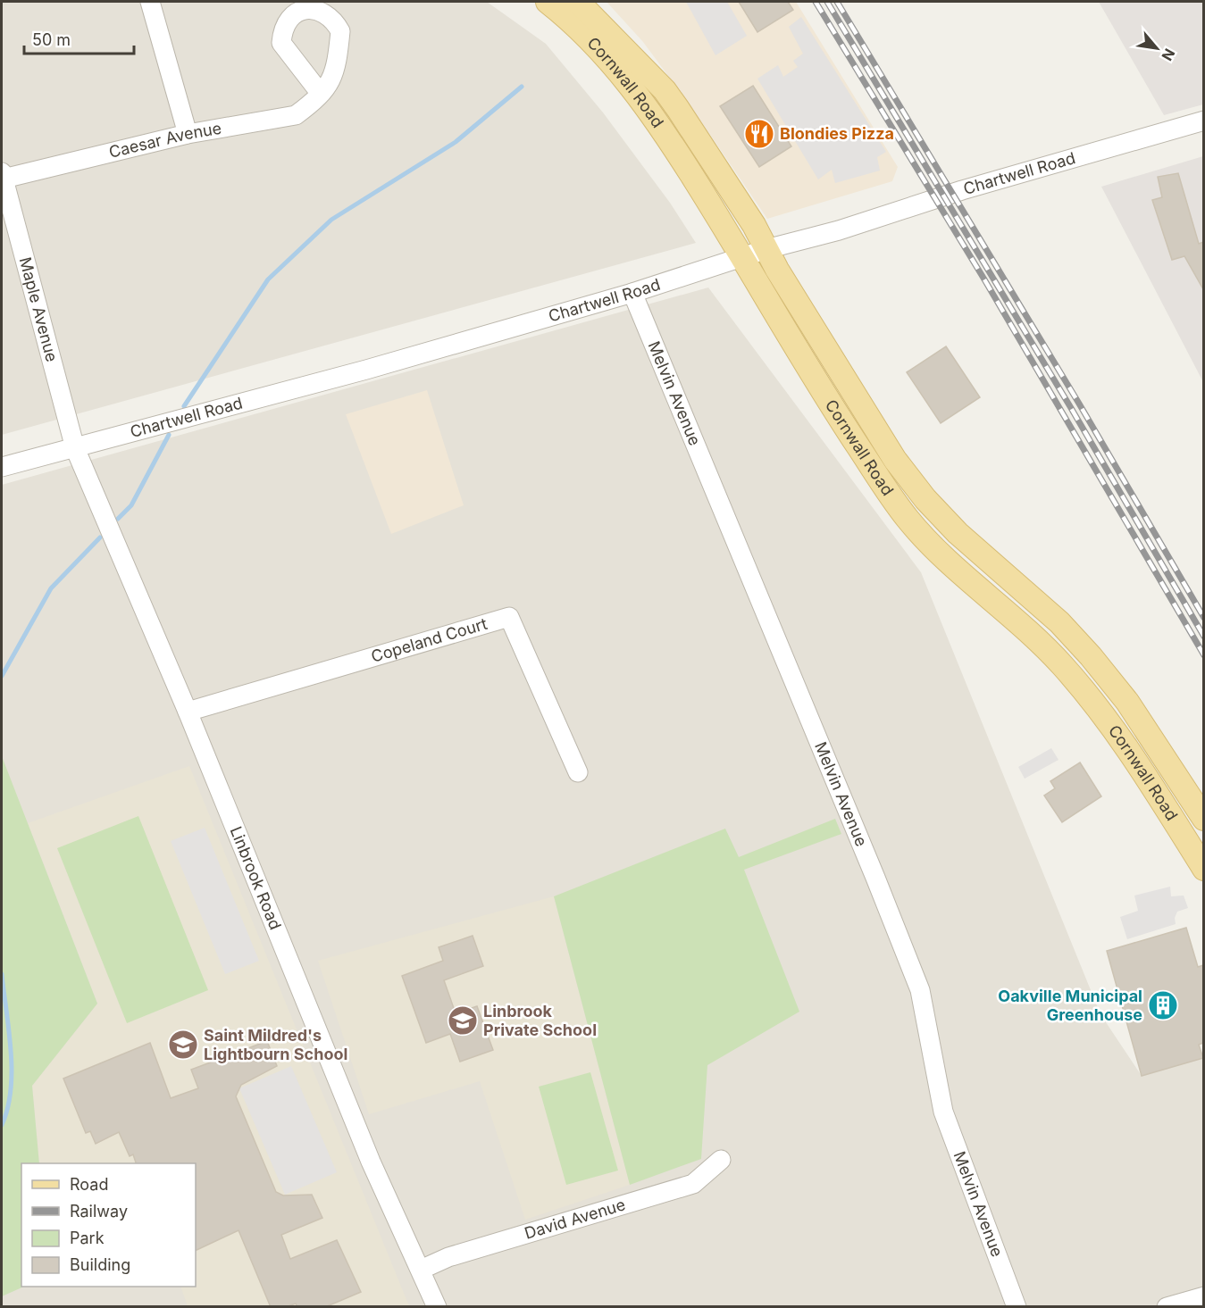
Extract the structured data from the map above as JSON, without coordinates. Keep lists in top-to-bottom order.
{
  "streets": {
    "main road": ["Cornwall Road"],
    "street": [
      "Caesar Avenue",
      "Chartwell Road",
      "Maple Avenue",
      "Melvin Avenue",
      "Copeland Court",
      "Linbrook Road",
      "David Avenue"
    ]
  },
  "crossings": [
    ["Cornwall Road", "Chartwell Road"],
    ["Caesar Avenue", "Maple Avenue"],
    ["Chartwell Road", "Maple Avenue"],
    ["Chartwell Road", "Melvin Avenue"],
    ["Chartwell Road", "Linbrook Road"],
    ["Maple Avenue", "Linbrook Road"],
    ["Copeland Court", "Linbrook Road"],
    ["Linbrook Road", "David Avenue"]
  ],
  "places": {
    "restaurant": ["Blondies Pizza"],
    "building": ["Oakville Municipal Greenhouse"],
    "school or university": ["Linbrook Private School", "Saint Mildred's Lightbourn School"]
  },
  "legend": [
    "Road",
    "Railway",
    "Park",
    "Building"
  ],
  "scale_bar": "50 m",
  "north": "bottom right"
}
